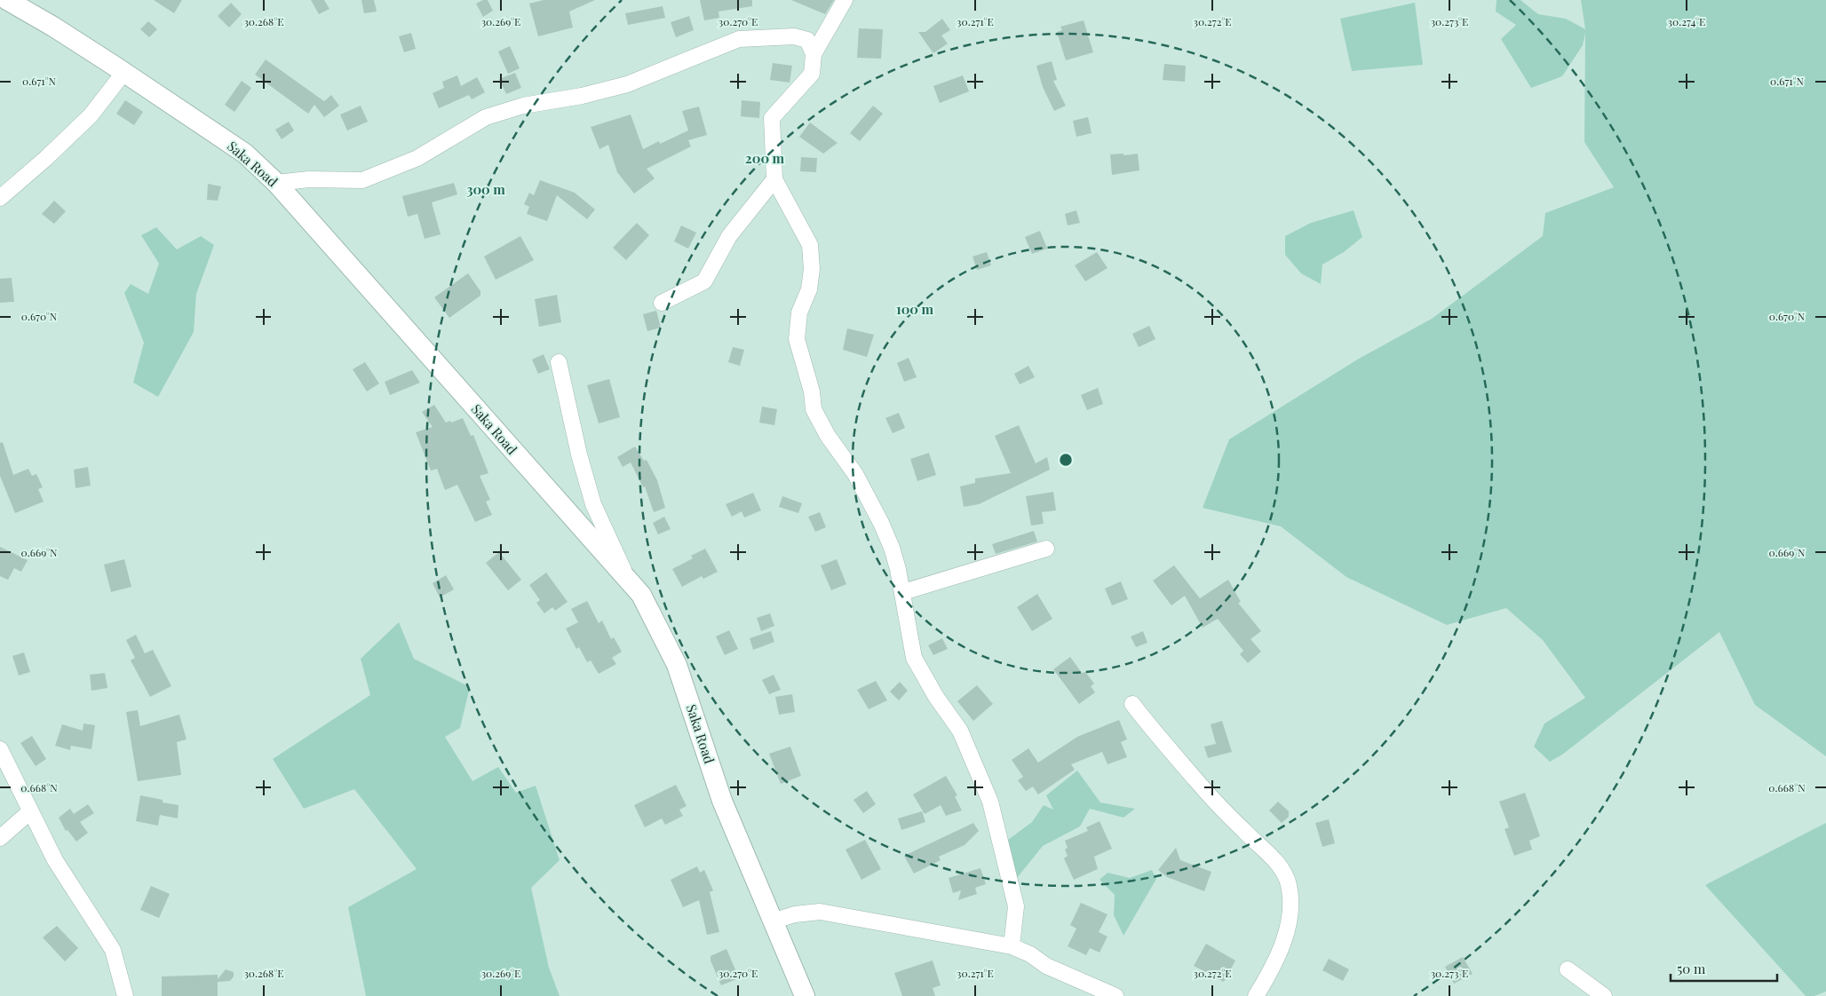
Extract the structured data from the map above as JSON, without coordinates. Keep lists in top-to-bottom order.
{
  "streets": {
    "main road": ["Saka Road"]
  },
  "scale_bar": "50 m",
  "coordinates": [
    "30.268°E",
    "30.269°E",
    "30.270°E",
    "30.271°E",
    "30.272°E",
    "30.273°E",
    "30.274°E",
    "0.671°N",
    "0.670°N",
    "0.669°N",
    "0.668°N"
  ],
  "rings": ["200 m", "300 m", "100 m"]
}
